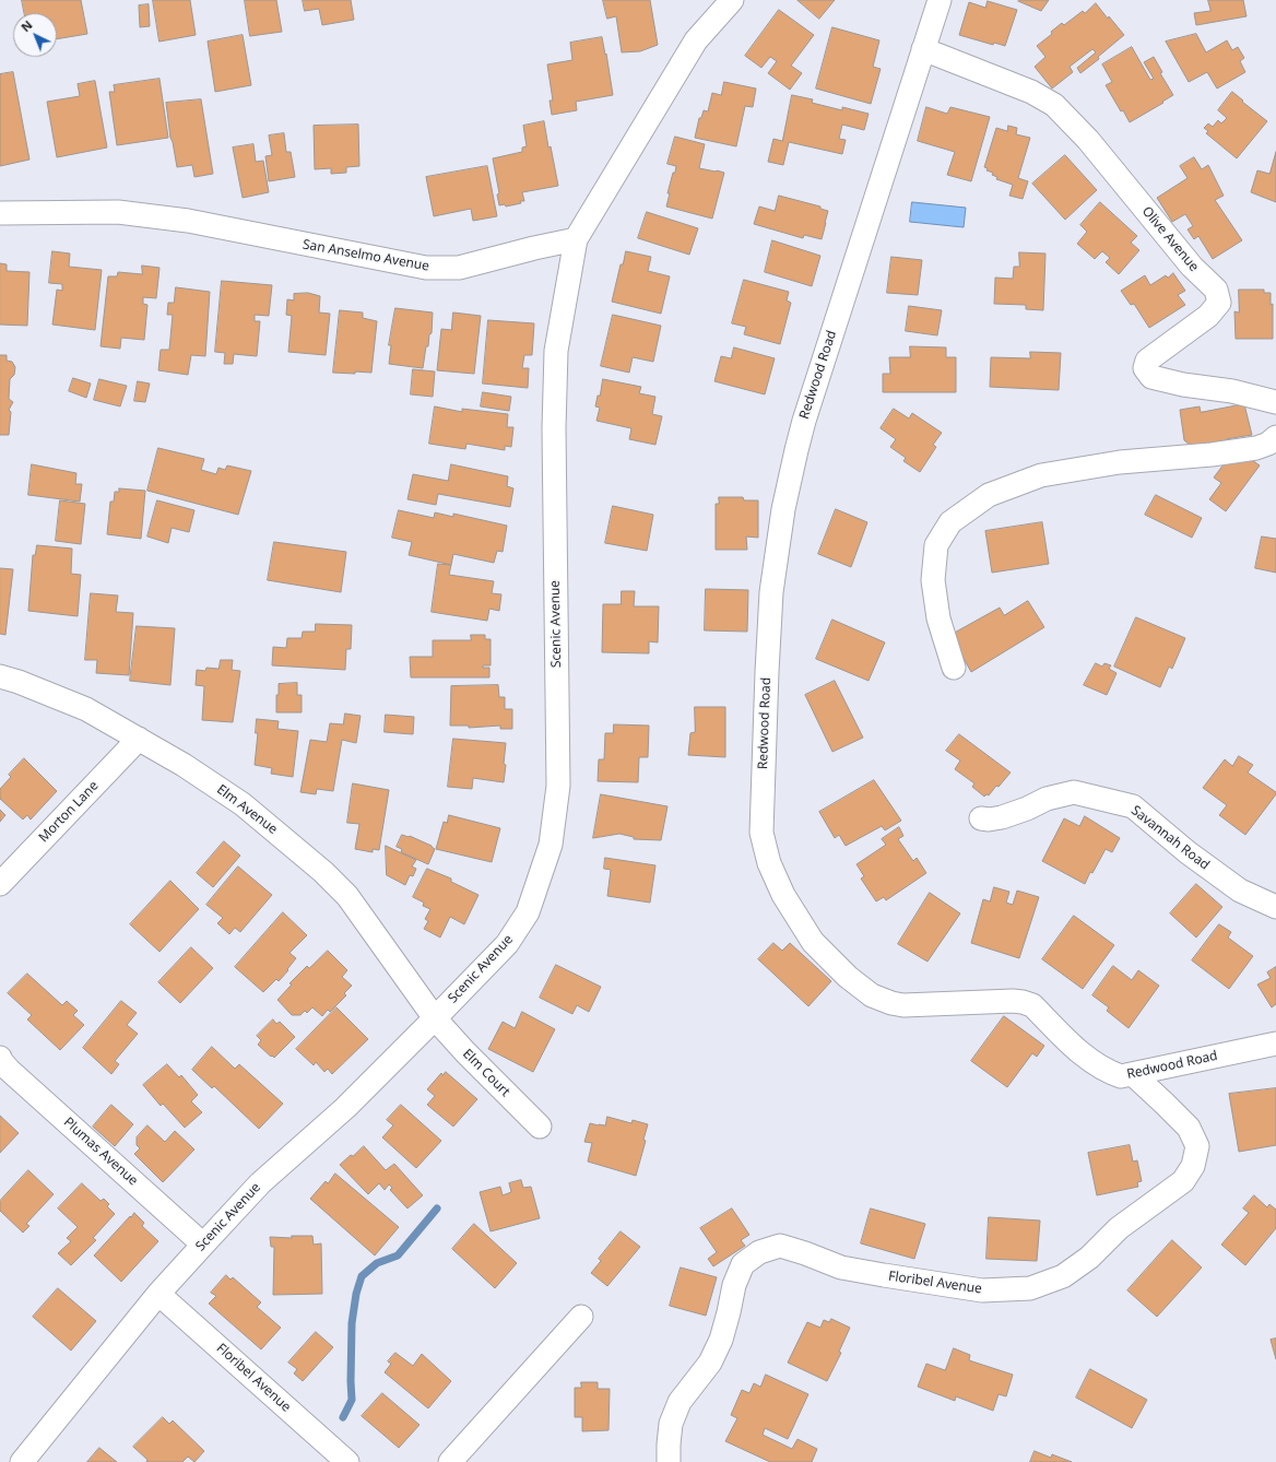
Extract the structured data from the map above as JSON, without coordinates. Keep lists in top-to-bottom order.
{
  "streets": {
    "street": [
      "Olive Avenue",
      "San Anselmo Avenue",
      "Redwood Road",
      "Scenic Avenue",
      "Elm Avenue",
      "Morton Lane",
      "Savannah Road",
      "Elm Court",
      "Plumas Avenue",
      "Floribel Avenue"
    ]
  },
  "crossings": [
    ["Olive Avenue", "Redwood Road"],
    ["San Anselmo Avenue", "Scenic Avenue"],
    ["Redwood Road", "Floribel Avenue"],
    ["Scenic Avenue", "Elm Avenue"],
    ["Scenic Avenue", "Elm Court"],
    ["Scenic Avenue", "Plumas Avenue"],
    ["Scenic Avenue", "Floribel Avenue"],
    ["Elm Avenue", "Morton Lane"],
    ["Elm Avenue", "Elm Court"]
  ],
  "north": "top left"
}
